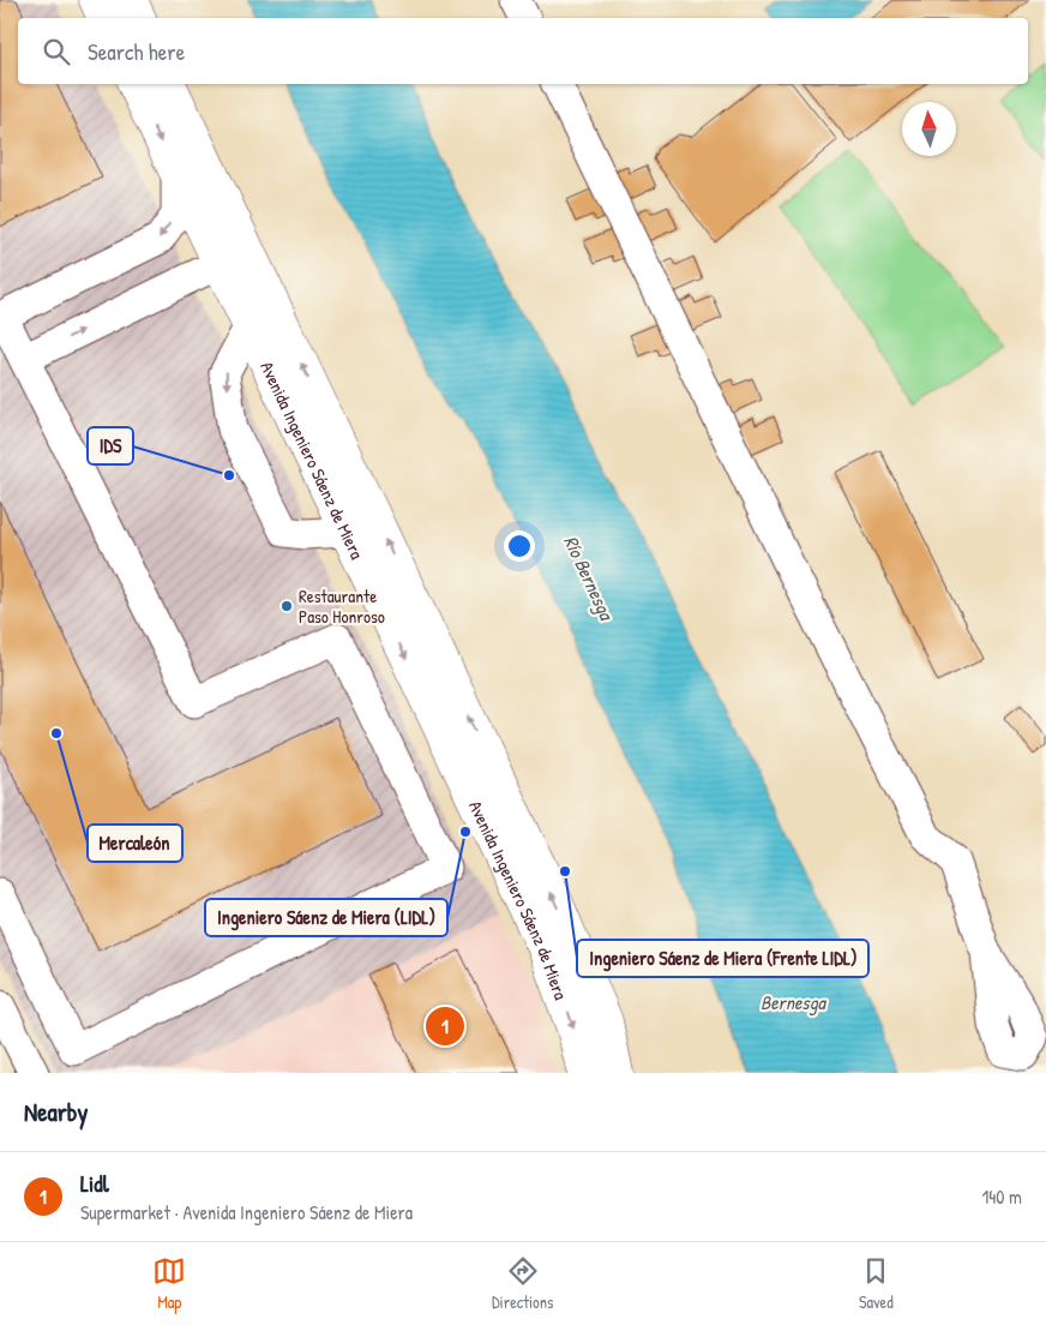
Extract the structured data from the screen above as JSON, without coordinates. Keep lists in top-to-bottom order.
{
  "streets": {
    "main road": ["Avenida Ingeniero Sáenz de Miera"]
  },
  "water": ["Río Bernesga", "Bernesga"],
  "places": [
    "IDS",
    "Restaurante Paso Honroso",
    "Mercaleón",
    "Ingeniero Sáenz de Miera (LIDL)",
    "Ingeniero Sáenz de Miera (Frente LIDL)"
  ],
  "north": "top",
  "page": {
    "search": "Search here",
    "pins": "1",
    "heading": "Nearby",
    "list": [
      {
        "mark": "1",
        "name": "Lidl",
        "note": "Supermarket · Avenida Ingeniero Sáenz de Miera",
        "value": "140 m"
      }
    ],
    "nav": ["Map", "Directions", "Saved"]
  }
}
